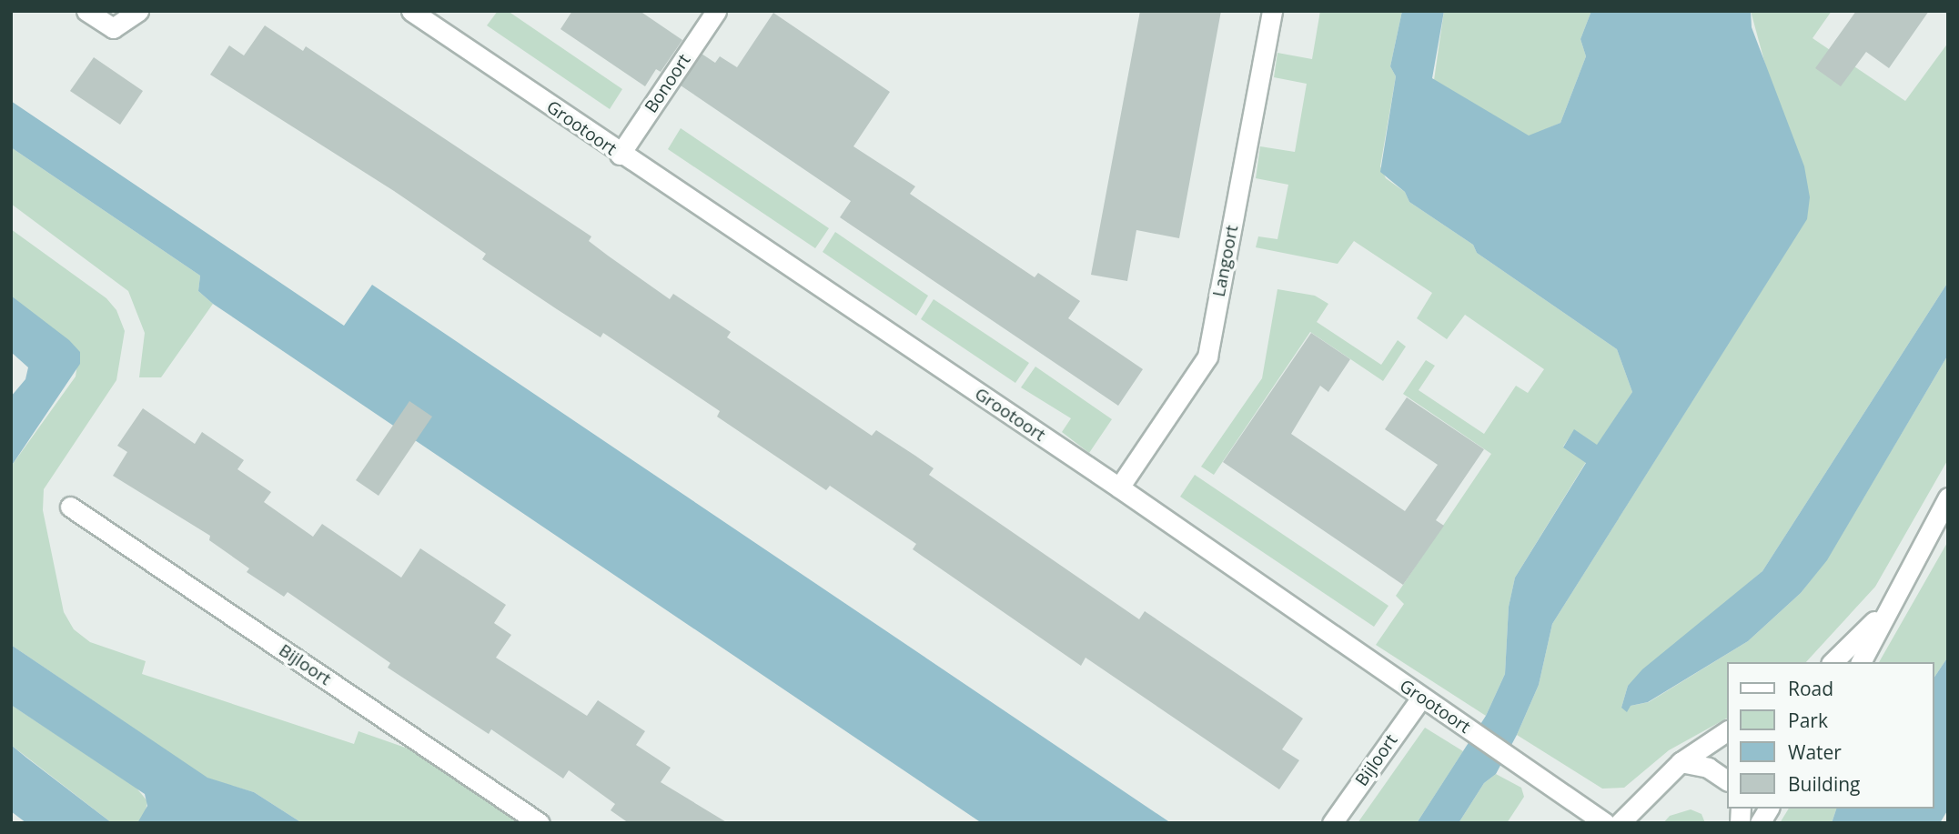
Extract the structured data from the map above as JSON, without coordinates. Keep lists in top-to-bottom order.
{
  "streets": {
    "street": [
      "Bonoort",
      "Grootoort",
      "Langoort",
      "Bijloort"
    ]
  },
  "crossings": [
    ["Bonoort", "Grootoort"],
    ["Grootoort", "Langoort"],
    ["Grootoort", "Bijloort"]
  ],
  "legend": [
    "Road",
    "Park",
    "Water",
    "Building"
  ]
}
